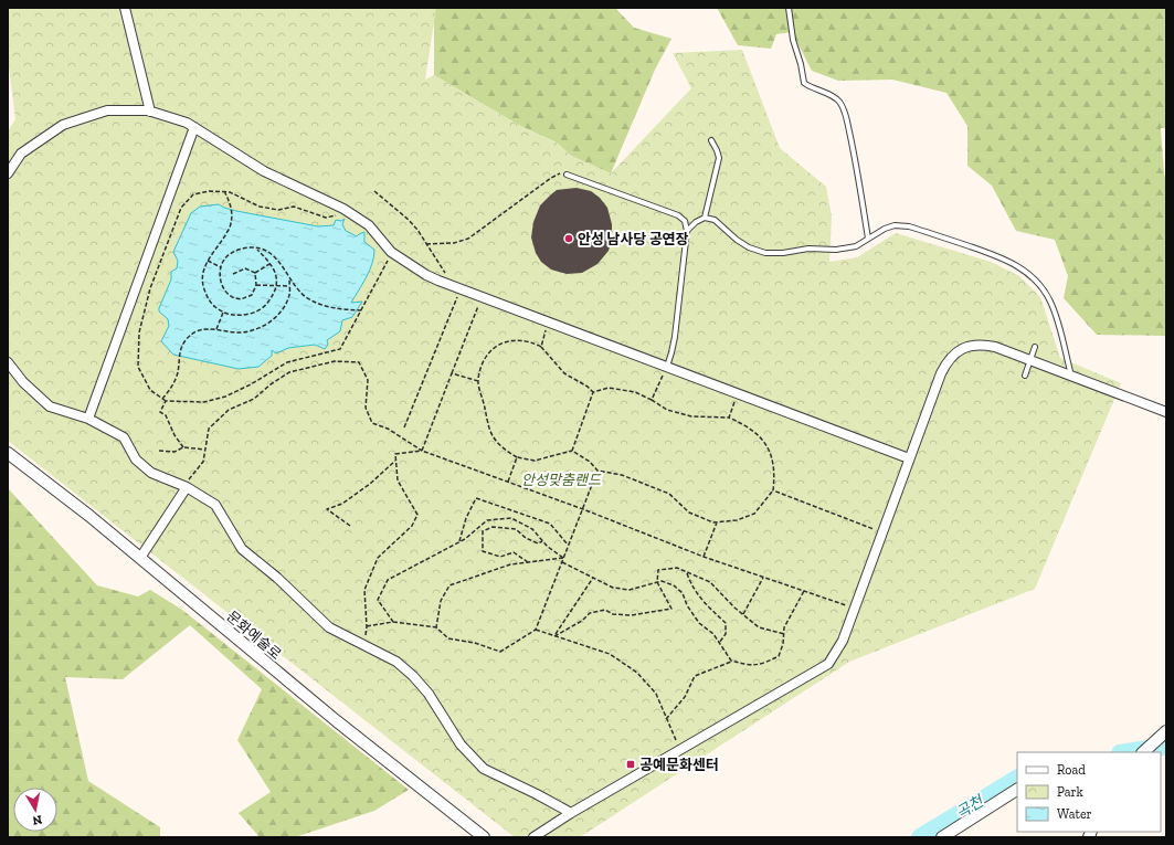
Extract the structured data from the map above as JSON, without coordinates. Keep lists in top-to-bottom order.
{
  "streets": {
    "street": ["문화예술로"]
  },
  "water": ["곡천"],
  "parks": ["안성맞춤랜드"],
  "places": {
    "other": ["안성 남사당 공연장"],
    "transit": ["공예문화센터"]
  },
  "legend": ["Road", "Park", "Water"],
  "north": "bottom"
}
